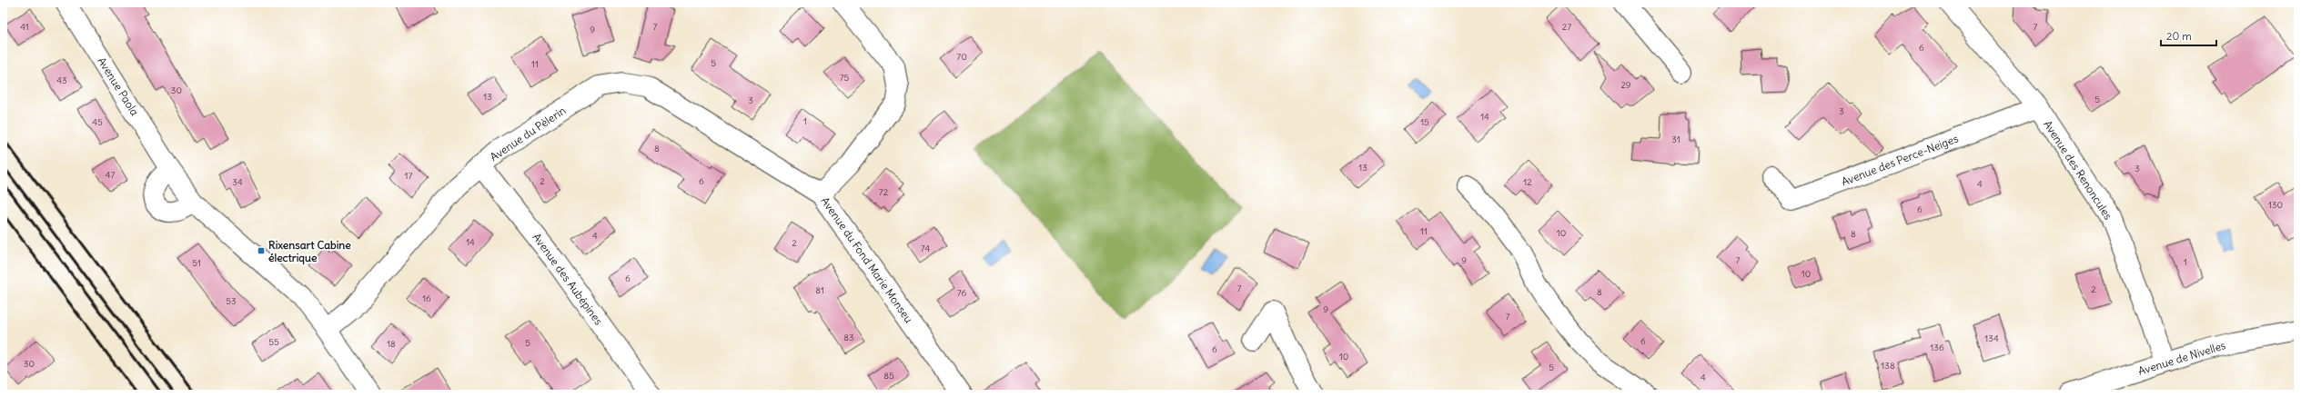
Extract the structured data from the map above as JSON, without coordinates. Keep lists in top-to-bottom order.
{
  "streets": {
    "street": [
      "Avenue Paola",
      "Avenue du Pèlerin",
      "Avenue des Perce-Neiges",
      "Avenue des Renoncules",
      "Avenue du Fond Marie Monseu",
      "Avenue des Aubépines",
      "Avenue de Nivelles"
    ]
  },
  "crossings": [
    ["Avenue Paola", "Avenue du Pèlerin"],
    ["Avenue du Pèlerin", "Avenue du Fond Marie Monseu"],
    ["Avenue du Pèlerin", "Avenue des Aubépines"],
    ["Avenue des Perce-Neiges", "Avenue des Renoncules"],
    ["Avenue des Renoncules", "Avenue de Nivelles"]
  ],
  "places": {
    "transit": ["Rixensart Cabine électrique"]
  },
  "house_numbers": [
    "41",
    "7",
    "27",
    "7",
    "9",
    "6",
    "70",
    "5",
    "11",
    "75",
    "43",
    "29",
    "30",
    "13",
    "5",
    "3",
    "3",
    "14",
    "1",
    "45",
    "15",
    "31",
    "8",
    "13",
    "3",
    "47",
    "17",
    "2",
    "6",
    "34",
    "12",
    "4",
    "72",
    "130",
    "6",
    "11",
    "10",
    "8",
    "4",
    "14",
    "2",
    "74",
    "9",
    "7",
    "1",
    "51",
    "10",
    "6",
    "7",
    "2",
    "81",
    "8",
    "76",
    "16",
    "53",
    "9",
    "7",
    "83",
    "134",
    "6",
    "55",
    "5",
    "18",
    "136",
    "6",
    "10",
    "30",
    "138",
    "5",
    "85",
    "4"
  ],
  "scale_bar": "20 m"
}
